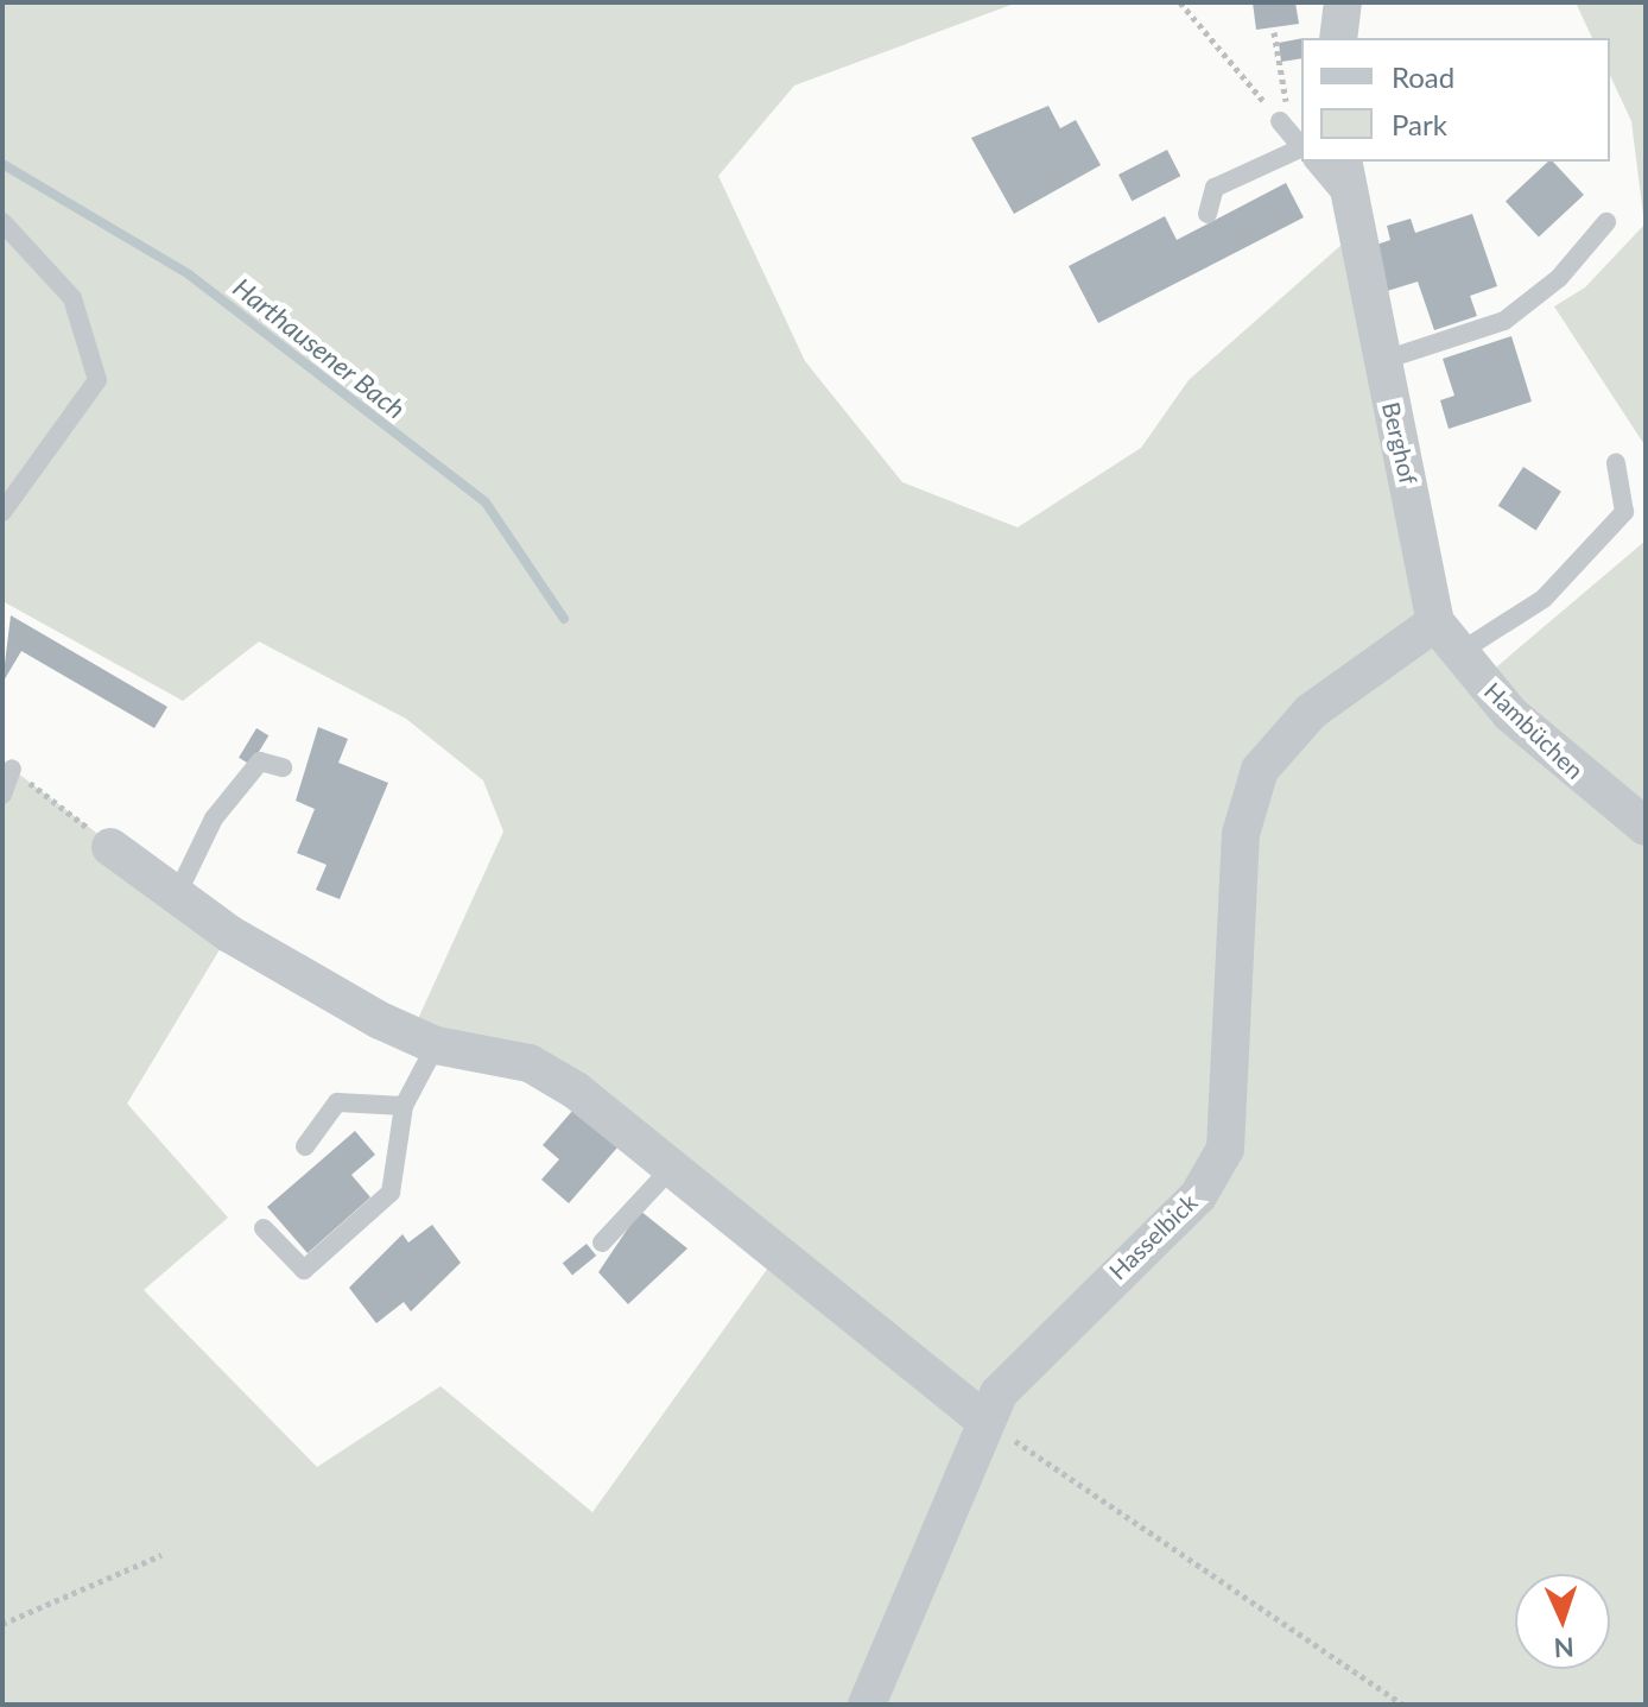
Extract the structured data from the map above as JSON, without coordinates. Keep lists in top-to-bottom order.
{
  "streets": {
    "street": ["Berghof", "Hambüchen", "Hasselbick"]
  },
  "crossings": [
    ["Berghof", "Hambüchen"],
    ["Berghof", "Hasselbick"],
    ["Hambüchen", "Hasselbick"]
  ],
  "water": ["Harthausener Bach"],
  "legend": ["Road", "Park"],
  "north": "bottom"
}
